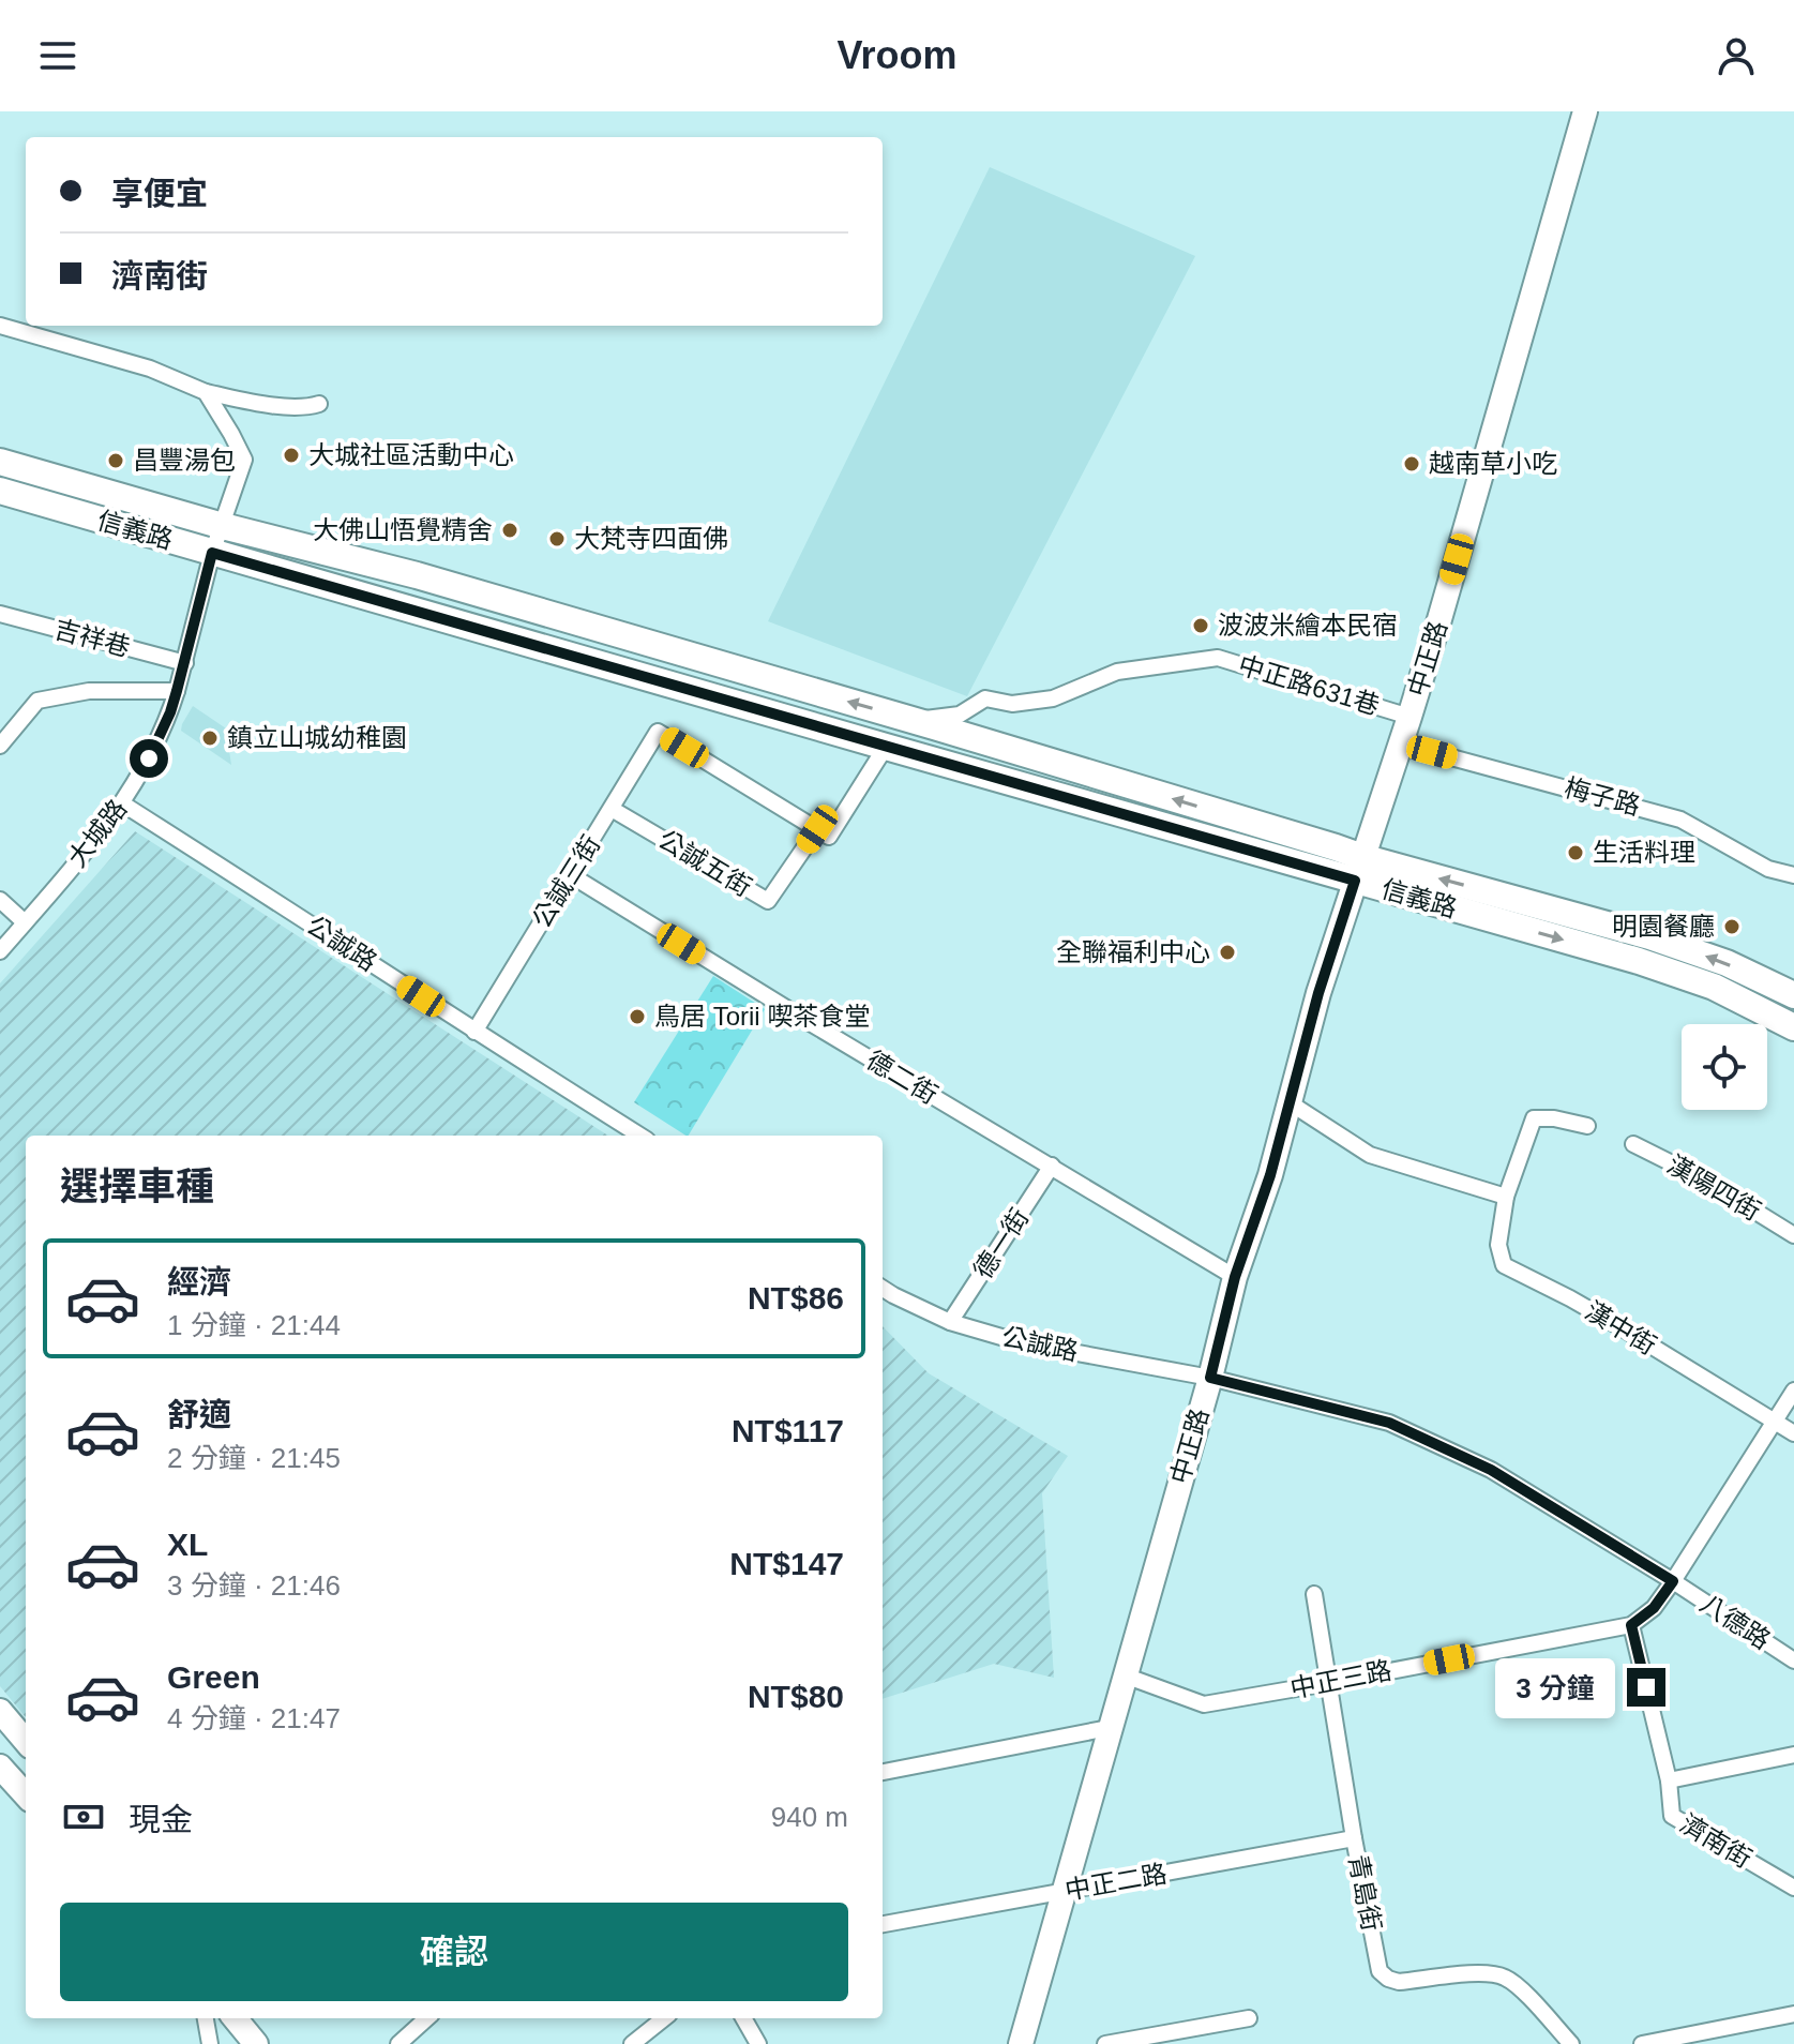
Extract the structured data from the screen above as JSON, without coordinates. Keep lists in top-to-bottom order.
{
  "streets": {
    "main road": ["信義路"],
    "street": [
      "吉祥巷",
      "中正路",
      "中正路631巷",
      "梅子路",
      "大城路",
      "公誠五街",
      "公誠三街",
      "公誠路",
      "德二街",
      "漢陽四街",
      "德一街",
      "漢中街",
      "八德路",
      "中正三路",
      "濟南街",
      "中正二路",
      "青島街"
    ]
  },
  "crossings": [
    ["信義路", "中正路"],
    ["信義路", "中正路631巷"],
    ["信義路", "大城路"],
    ["吉祥巷", "大城路"],
    ["中正路", "中正路631巷"],
    ["中正路", "梅子路"],
    ["中正路", "公誠路"],
    ["中正路", "德二街"],
    ["中正路", "八德路"],
    ["中正路", "中正三路"],
    ["中正路", "中正二路"],
    ["大城路", "公誠路"],
    ["公誠五街", "公誠三街"],
    ["公誠三街", "公誠路"],
    ["公誠三街", "德二街"],
    ["公誠路", "德一街"],
    ["公誠路", "八德路"],
    ["德二街", "德一街"],
    ["中正三路", "濟南街"],
    ["中正三路", "青島街"],
    ["中正二路", "青島街"]
  ],
  "places": [
    "大城社區活動中心",
    "昌豐湯包",
    "越南草小吃",
    "大佛山悟覺精舍",
    "大梵寺四面佛",
    "波波米繪本民宿",
    "鎮立山城幼稚園",
    "生活料理",
    "明園餐廳",
    "全聯福利中心",
    "鳥居 Torii 喫茶食堂"
  ],
  "page": {
    "header": "Vroom",
    "banner": ["享便宜", "濟南街"],
    "heading": "選擇車種",
    "list": [
      {
        "name": "經濟",
        "note": "1 分鐘 · 21:44",
        "value": "NT$86"
      },
      {
        "name": "舒適",
        "note": "2 分鐘 · 21:45",
        "value": "NT$117"
      },
      {
        "name": "XL",
        "note": "3 分鐘 · 21:46",
        "value": "NT$147"
      },
      {
        "name": "Green",
        "note": "4 分鐘 · 21:47",
        "value": "NT$80"
      }
    ],
    "bubble": "3 分鐘",
    "pay": ["現金", "940 m"],
    "buttons": "確認"
  }
}
